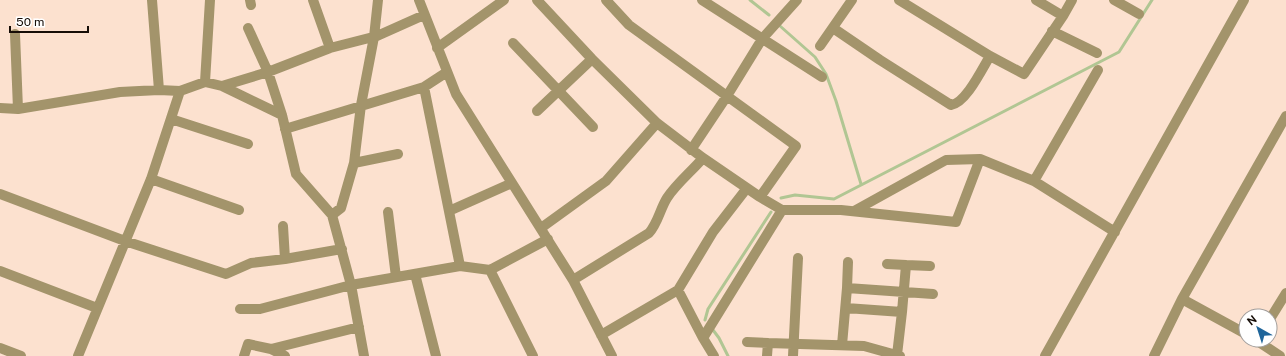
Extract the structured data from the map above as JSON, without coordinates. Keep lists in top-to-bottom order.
{
  "scale_bar": "50 m",
  "north": "top left"
}
